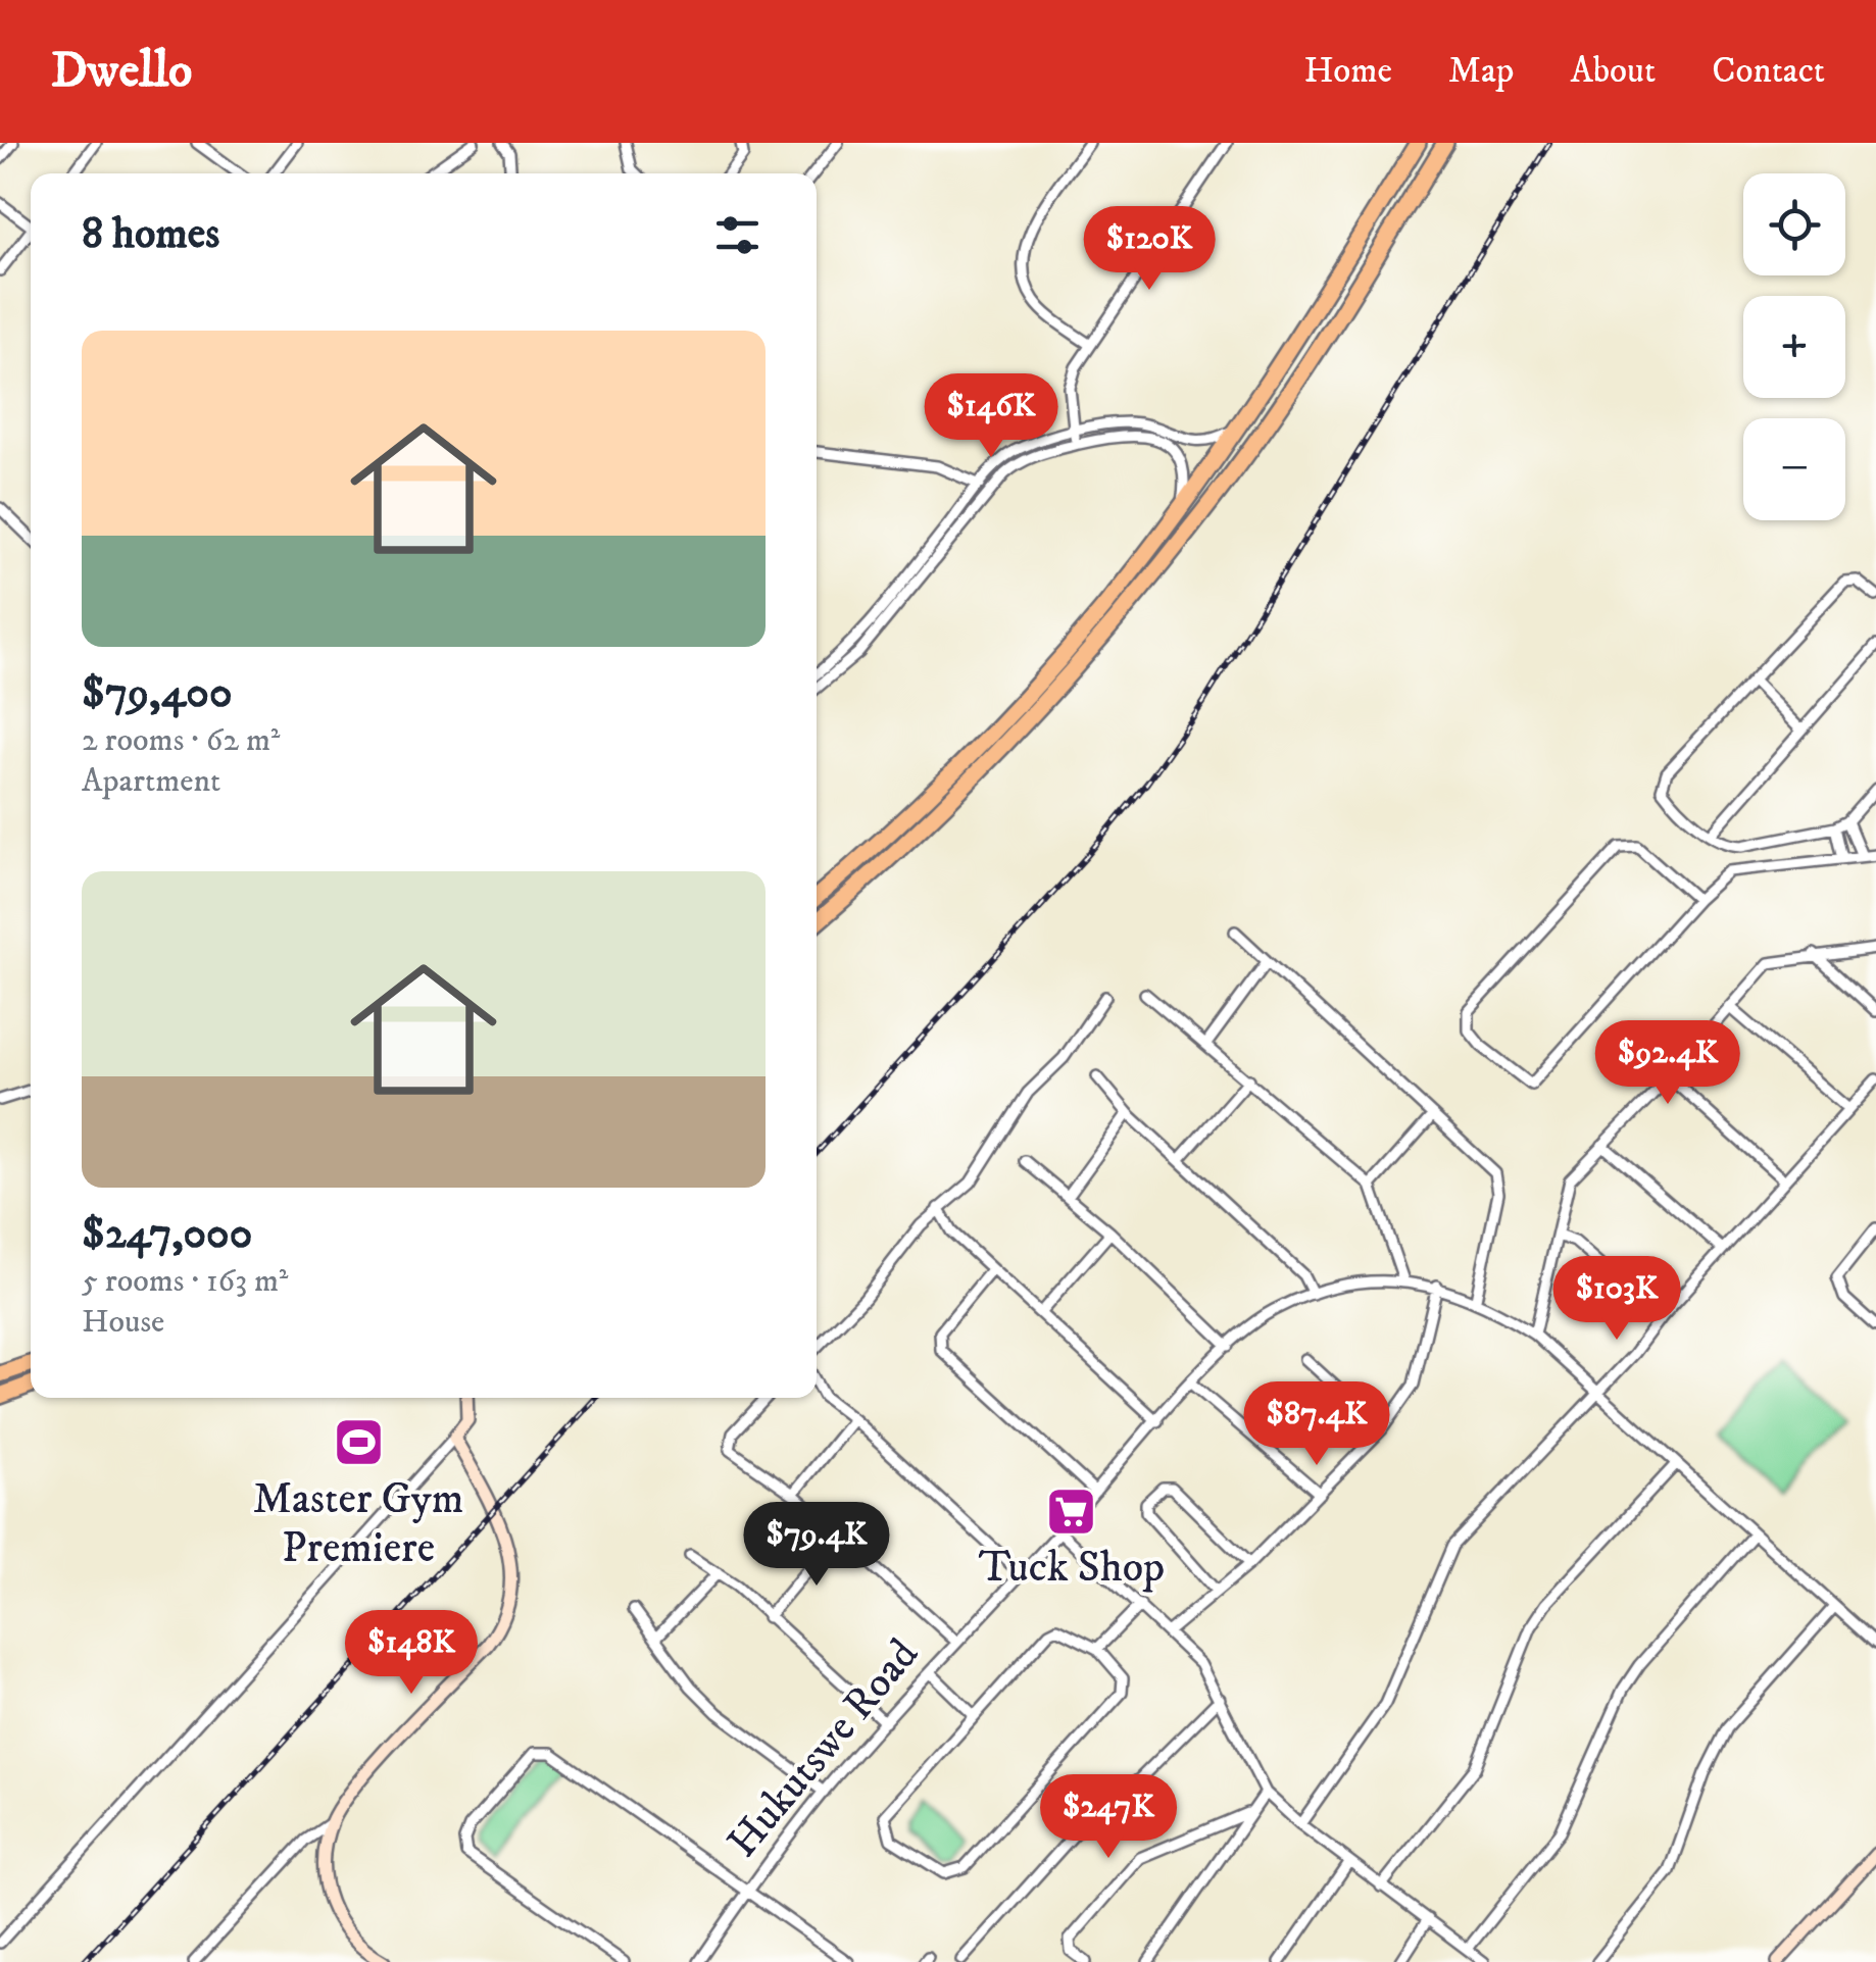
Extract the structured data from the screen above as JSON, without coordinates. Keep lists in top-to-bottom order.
{
  "streets": {
    "street": ["Hukutswe Road"]
  },
  "places": {
    "sports": ["Master Gym Premiere"],
    "supermarket": ["Tuck Shop"]
  },
  "page": {
    "header": "Dwello",
    "nav": [
      "Home",
      "Map",
      "About",
      "Contact"
    ],
    "map_buttons": ["+", "−"],
    "heading": "8 homes",
    "price": [
      "$120K",
      "$146K",
      "$92.4K",
      "$103K",
      "$87.4K",
      "$79.4K",
      "$148K",
      "$247K"
    ],
    "list": [
      {
        "name": "$79,400",
        "note": "2 rooms · 62 m² · Apartment"
      },
      {
        "name": "$247,000",
        "note": "5 rooms · 163 m² · House"
      }
    ]
  }
}
